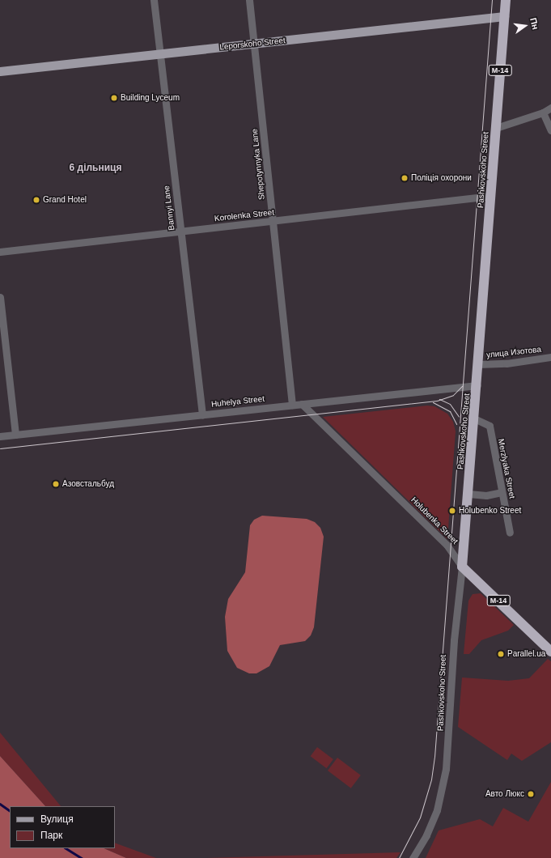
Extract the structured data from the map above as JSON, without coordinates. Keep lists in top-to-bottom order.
{
  "streets": {
    "highway": ["М-14", "Pashkovskoho Street", "Holubenka Street"],
    "main road": ["Leporskoho Street"],
    "street": [
      "Shepotynnyka Lane",
      "Bannyi Lane",
      "Korolenka Street",
      "улица Изотова",
      "Huhelya Street",
      "Merzlyaka Street"
    ]
  },
  "crossings": [
    ["Leporskoho Street", "Shepotynnyka Lane"],
    ["Leporskoho Street", "Pashkovskoho Street"],
    ["Leporskoho Street", "Bannyi Lane"],
    ["Shepotynnyka Lane", "Korolenka Street"],
    ["Shepotynnyka Lane", "Huhelya Street"],
    ["Pashkovskoho Street", "Korolenka Street"],
    ["Pashkovskoho Street", "улица Изотова"],
    ["Pashkovskoho Street", "Huhelya Street"],
    ["Pashkovskoho Street", "Merzlyaka Street"],
    ["Pashkovskoho Street", "Holubenka Street"],
    ["Bannyi Lane", "Korolenka Street"],
    ["Bannyi Lane", "Huhelya Street"],
    ["Huhelya Street", "Holubenka Street"]
  ],
  "districts": ["6 дільниця"],
  "places": [
    "Building Lyceum",
    "Поліція охорони",
    "Grand Hotel",
    "Азовстальбуд",
    "Holubenko Street",
    "Parallel.ua",
    "Авто Люкс"
  ],
  "legend": ["Вулиця", "Парк"],
  "north": "right"
}
